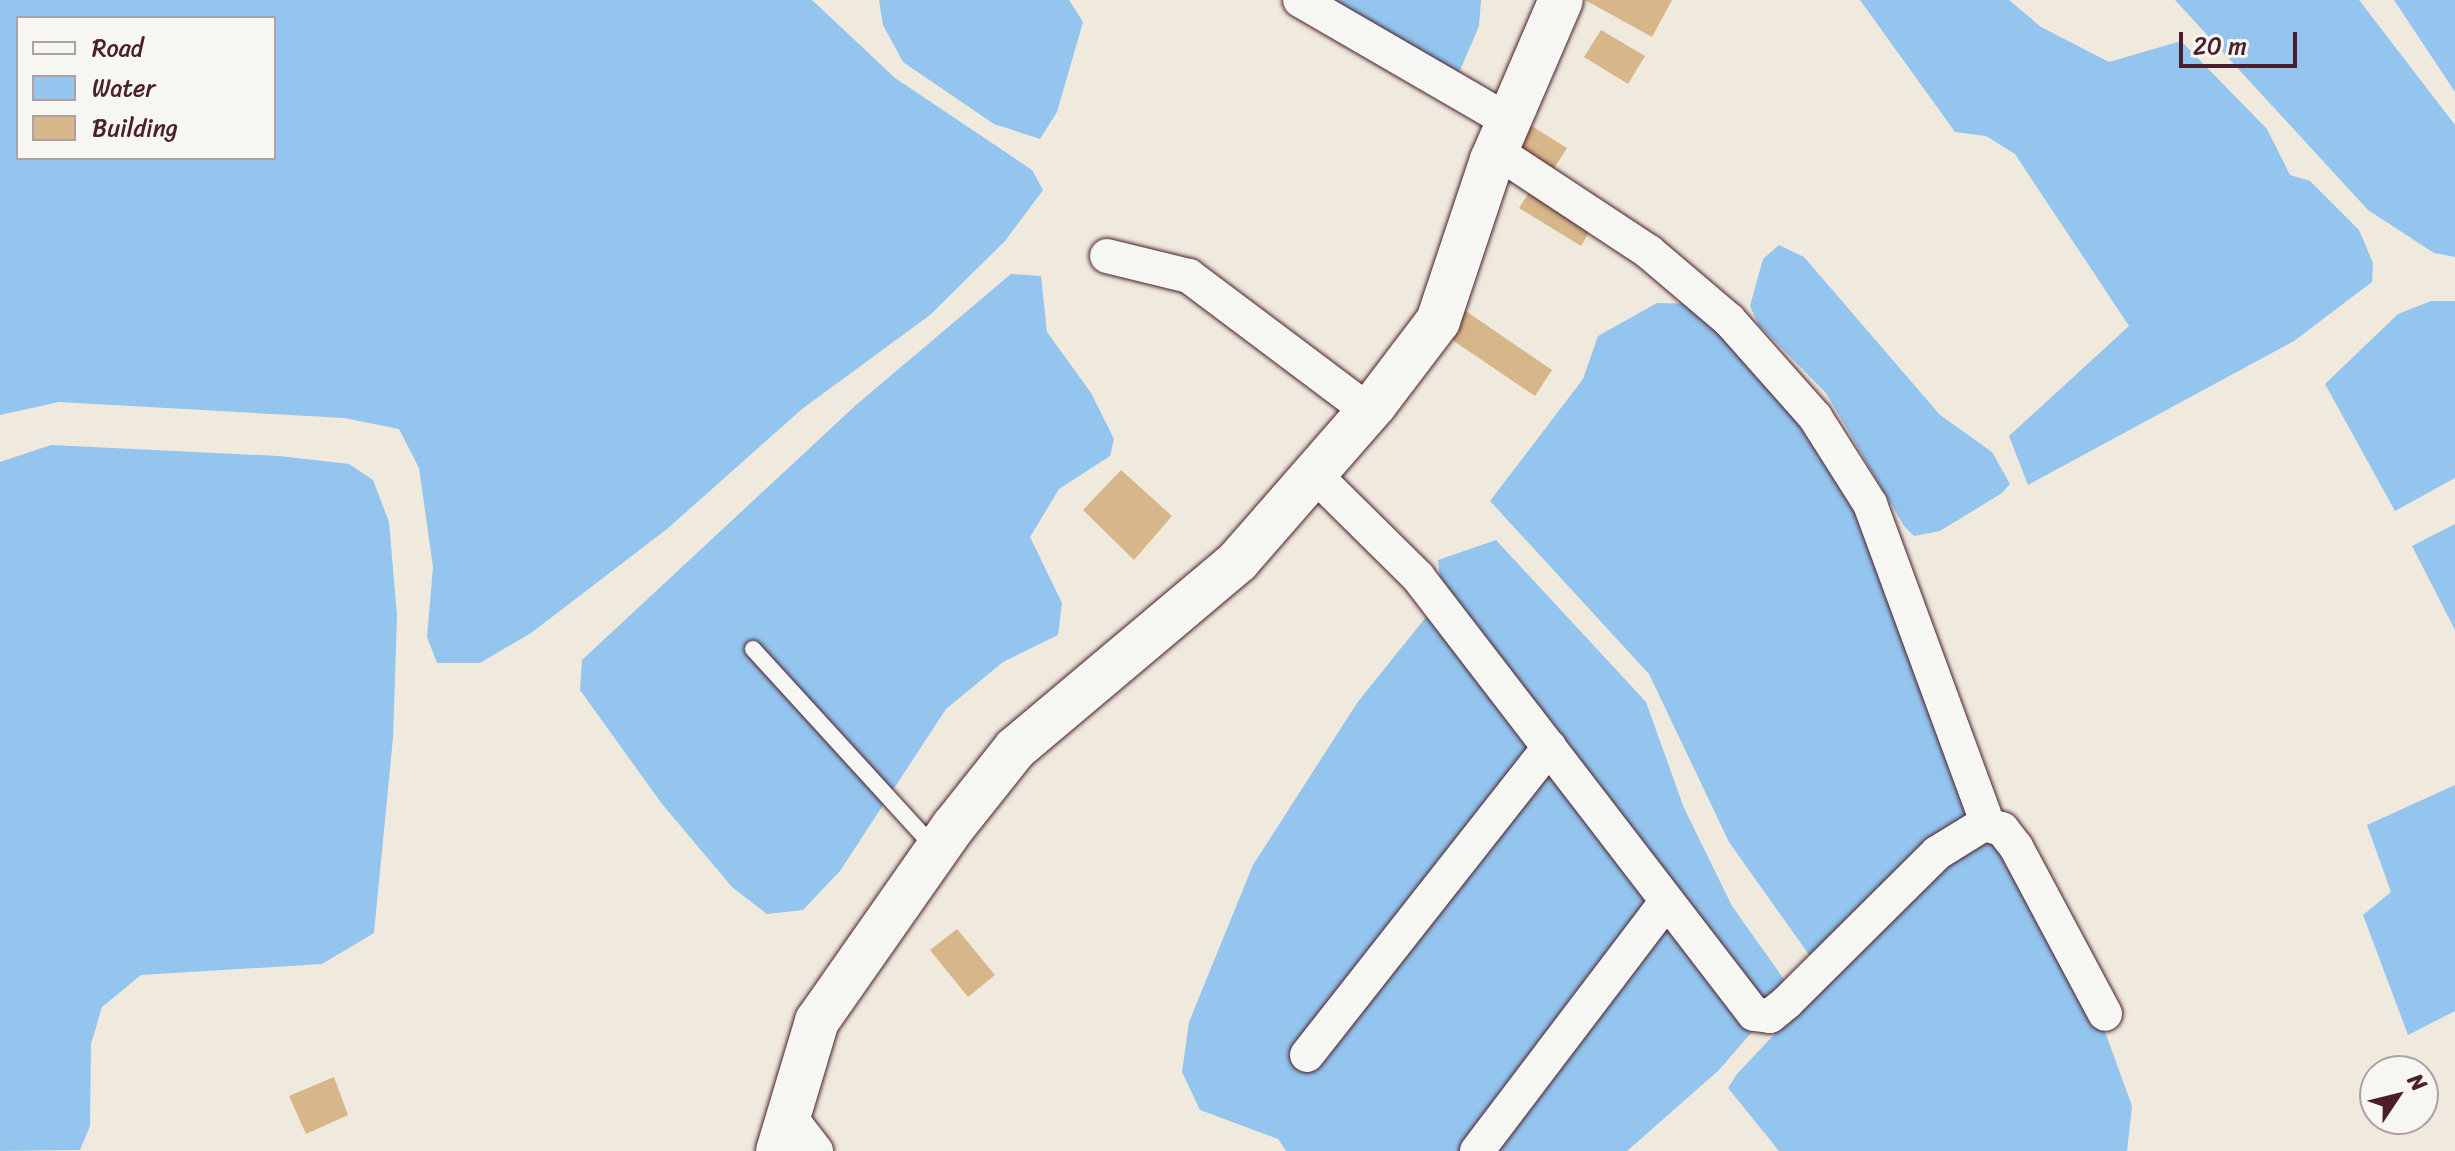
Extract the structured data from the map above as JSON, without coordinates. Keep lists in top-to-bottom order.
{
  "legend": ["Road", "Water", "Building"],
  "scale_bar": "20 m",
  "north": "top right"
}
